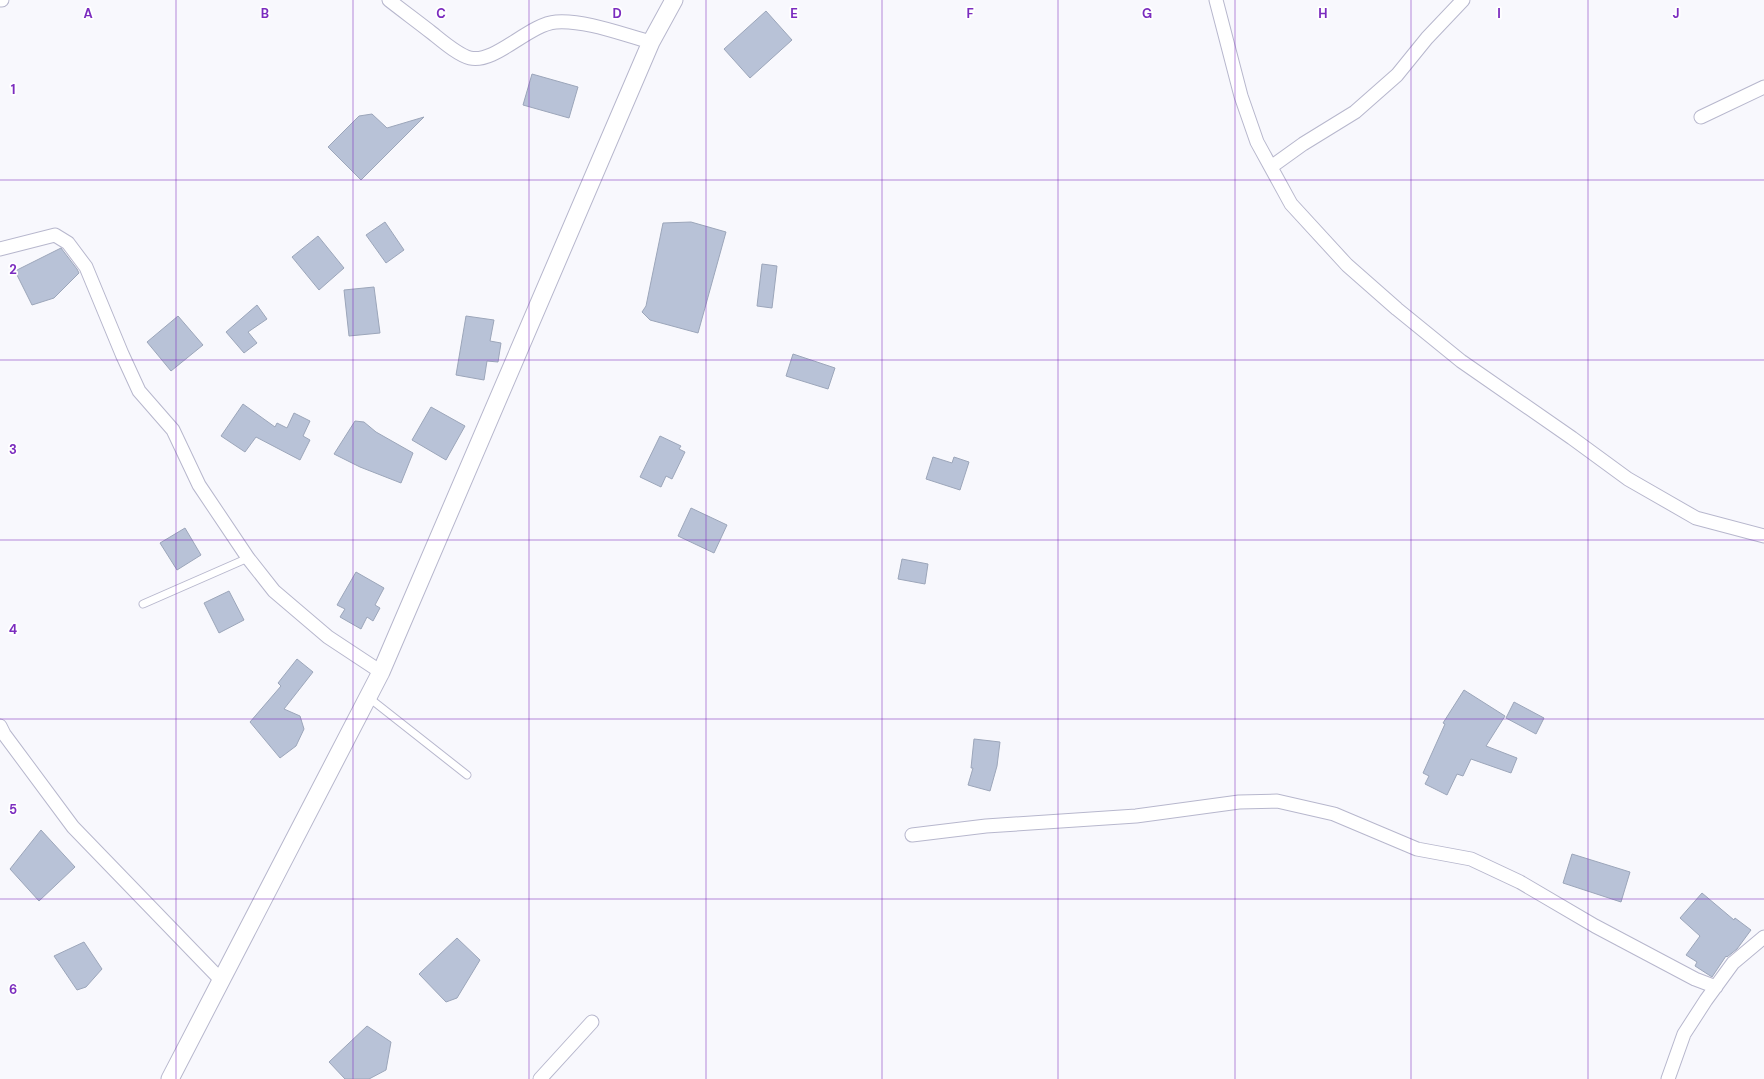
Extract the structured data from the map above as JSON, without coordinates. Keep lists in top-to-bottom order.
{
  "grid": {
    "columns": [
      "A",
      "B",
      "C",
      "D",
      "E",
      "F",
      "G",
      "H",
      "I",
      "J"
    ],
    "rows": [
      "1",
      "2",
      "3",
      "4",
      "5",
      "6"
    ]
  }
}
